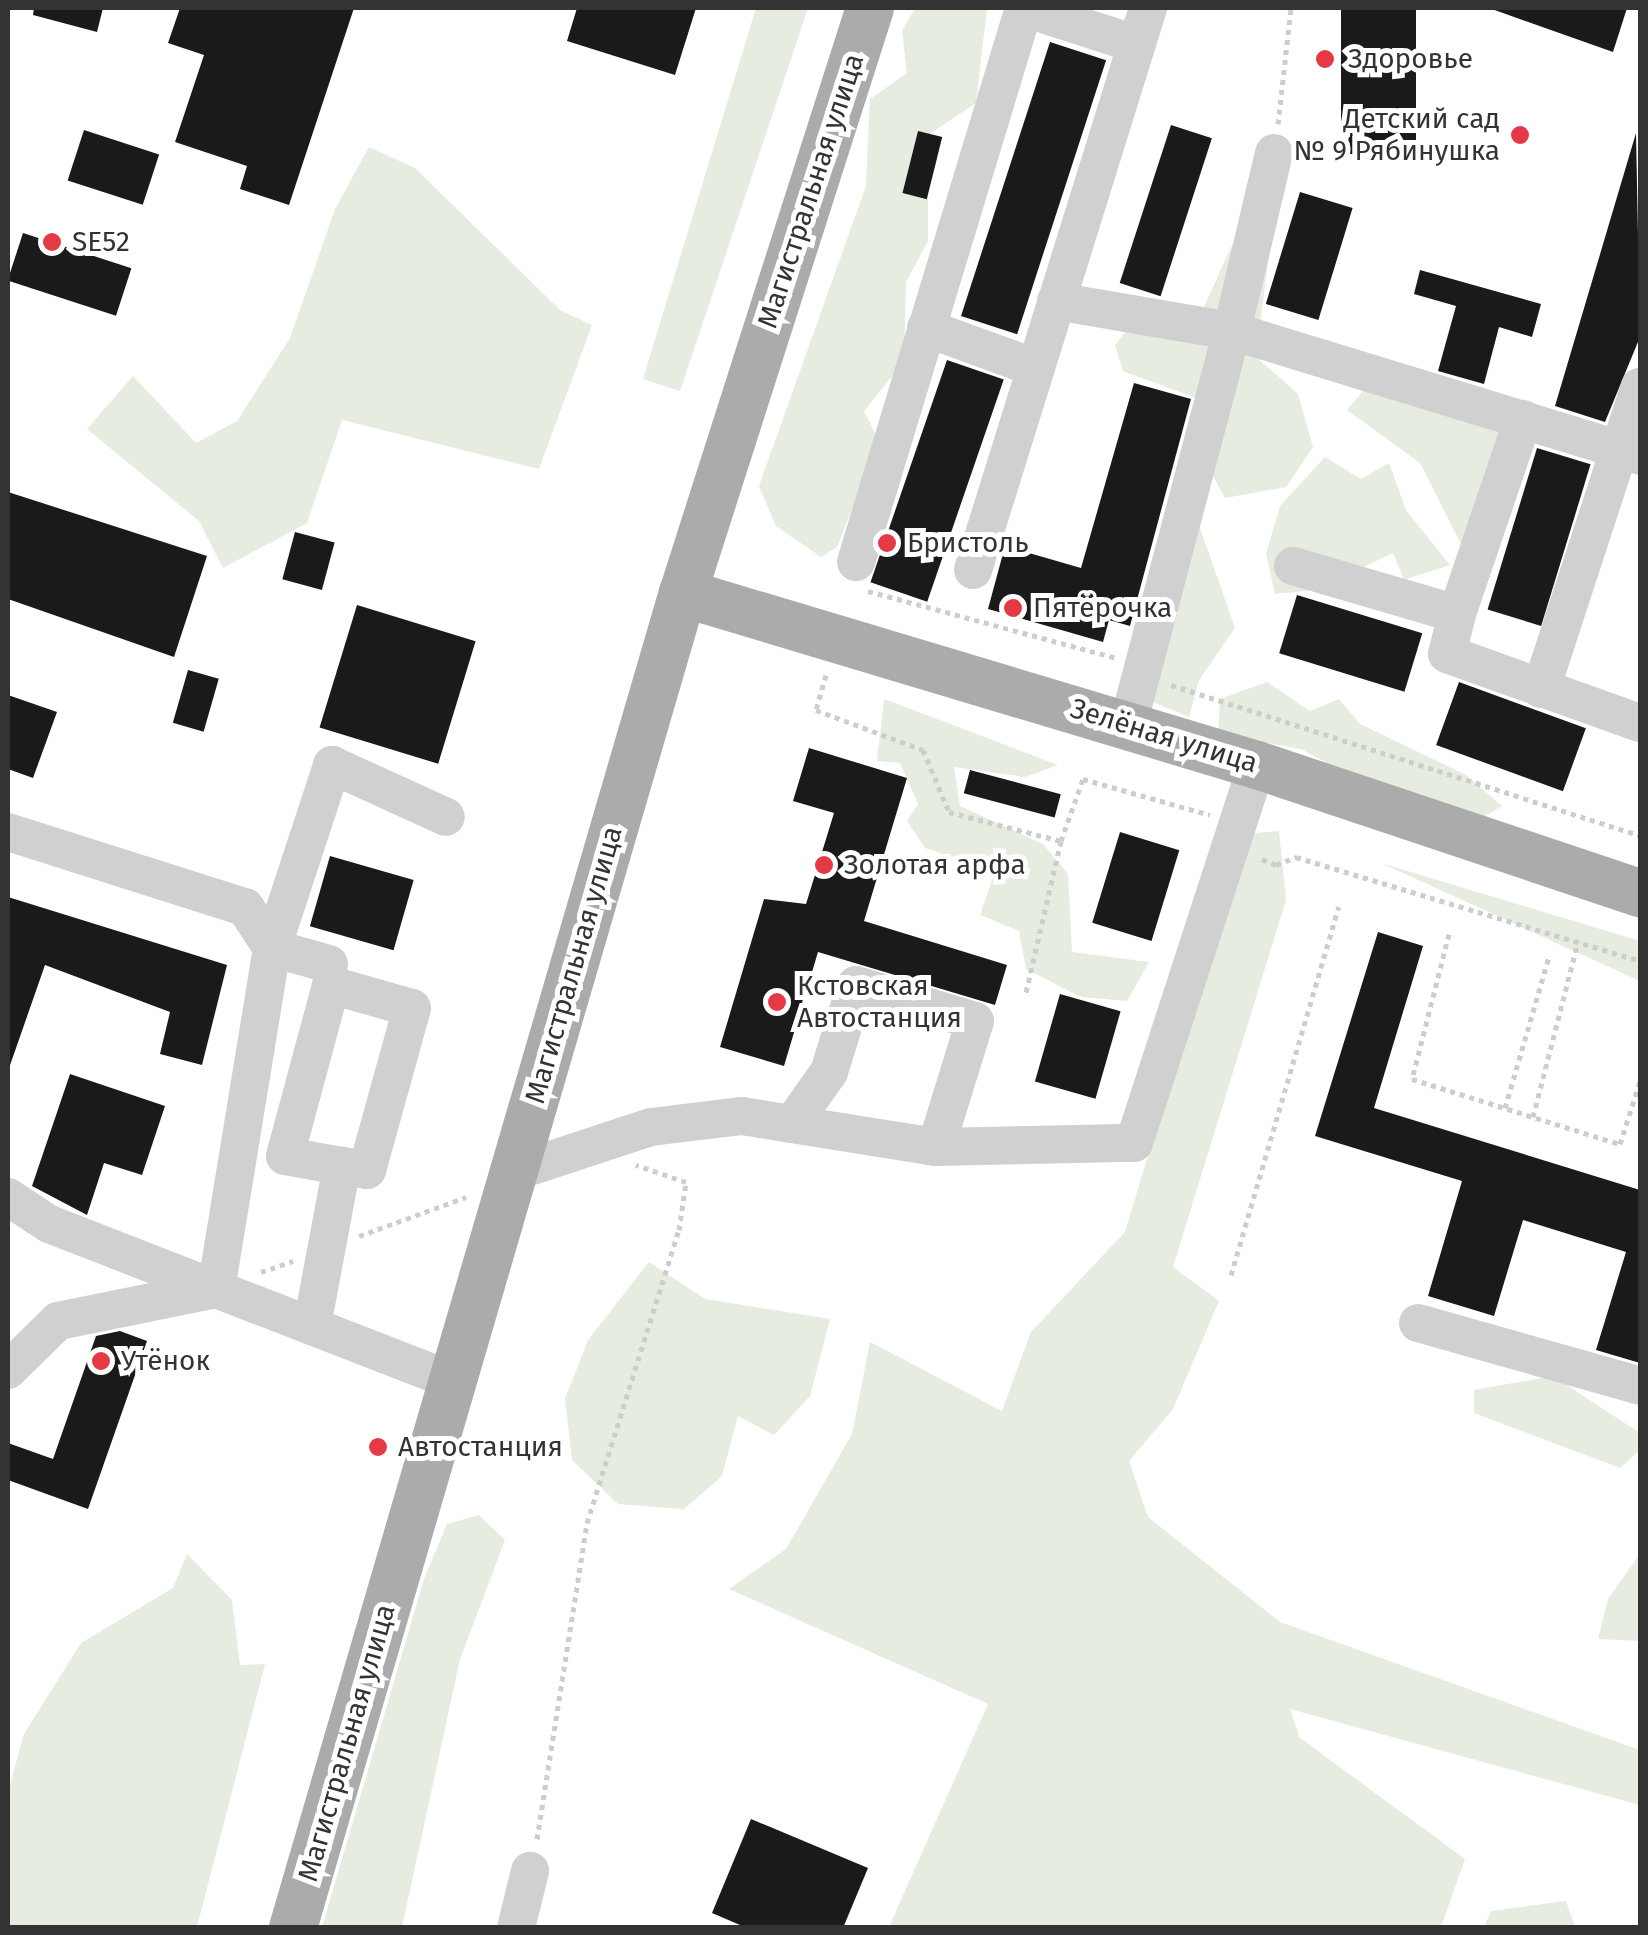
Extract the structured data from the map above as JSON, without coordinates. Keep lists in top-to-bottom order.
{
  "streets": {
    "main road": ["Магистральная улица", "Зелёная улица"]
  },
  "crossings": [
    ["Магистральная улица", "Зелёная улица"]
  ],
  "places": [
    "Здоровье",
    "Детский сад № 9 Рябинушка",
    "SE52",
    "Бристоль",
    "Пятёрочка",
    "Золотая арфа",
    "Кстовская Автостанция",
    "Утёнок",
    "Автостанция"
  ]
}
